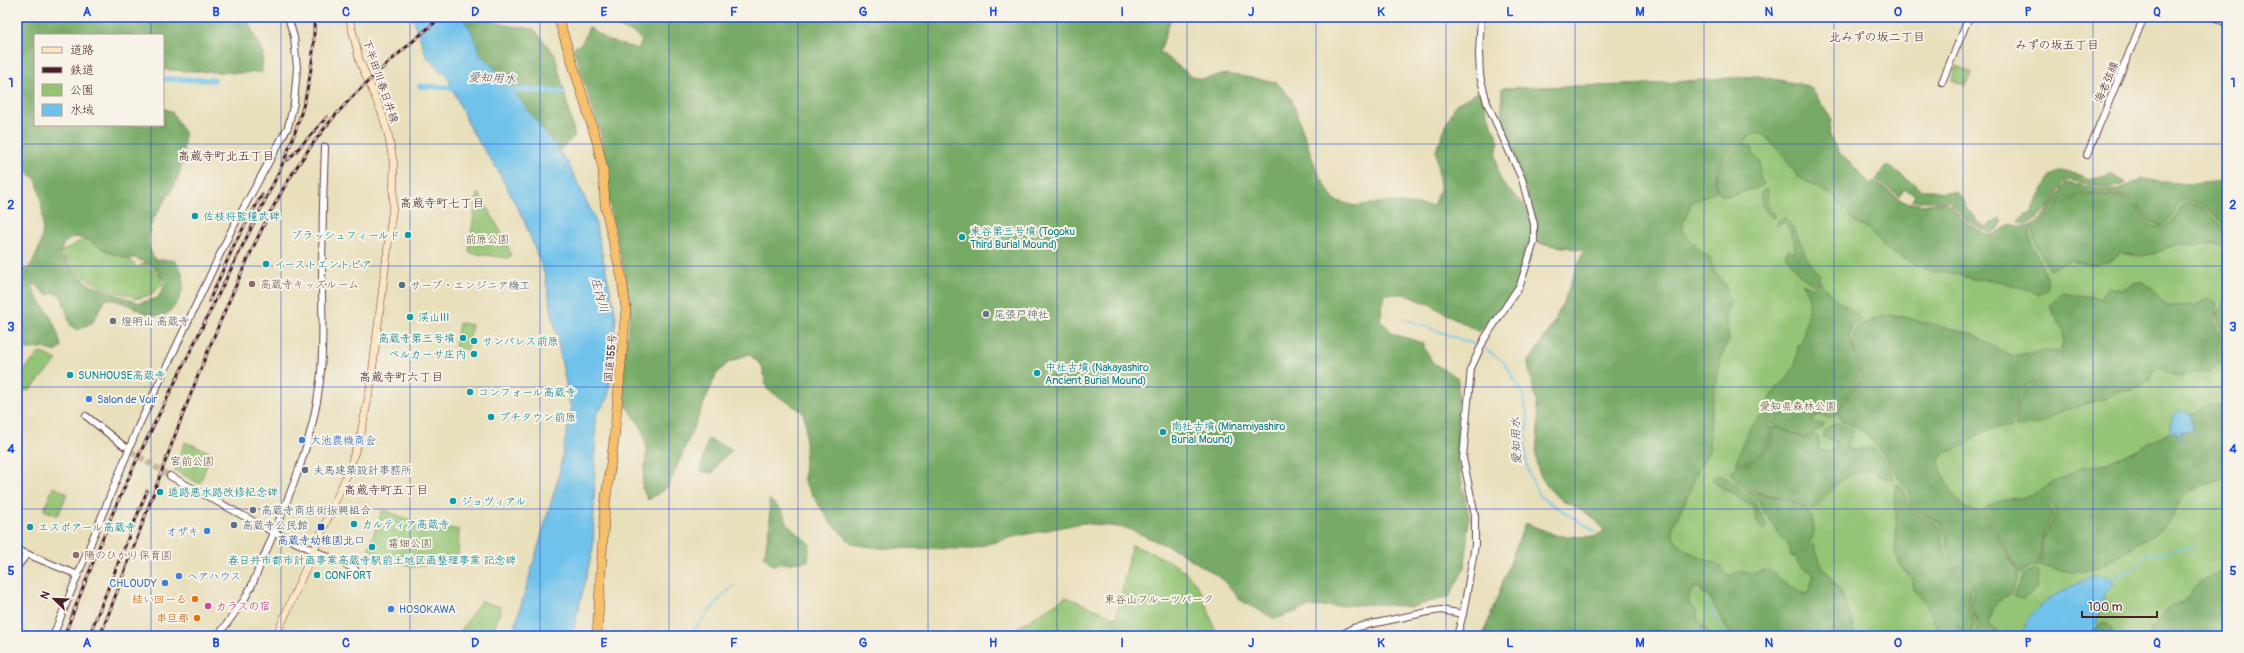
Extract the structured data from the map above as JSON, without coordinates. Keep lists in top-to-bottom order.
{
  "streets": {
    "highway": ["国道155号"],
    "main road": ["下半田川春日井線"],
    "street": ["海老弦線"]
  },
  "districts": [
    "北みずの坂二丁目",
    "みずの坂五丁目",
    "高蔵寺町北五丁目",
    "高蔵寺町七丁目",
    "高蔵寺町六丁目",
    "高蔵寺町五丁目"
  ],
  "water": ["愛知用水", "庄内川"],
  "parks": [
    "前原公園",
    "愛知県森林公園",
    "宮前公園",
    "霜畑公園",
    "東谷山フルーツパーク"
  ],
  "places": {
    "other": [
      "佐枝将監種武碑",
      "ブラッシュフィールド",
      "東谷第三号墳 (Togoku Third Burial Mound)",
      "イーストエントピア",
      "高蔵寺キッズルーム",
      "サーブ・エンジニア機工",
      "尾張戸神社",
      "渓山III",
      "燈明山 高蔵寺",
      "高蔵寺第三号墳",
      "サンパレス前原",
      "ベルカーサ庄内",
      "中社古墳 (Nakayashiro Ancient Burial Mound)",
      "SUNHOUSE高蔵寺",
      "コンフォール高蔵寺",
      "Salon de Voir",
      "プチタウン前原",
      "南社古墳 (Minamiyashiro Burial Mound)",
      "大池農機商会",
      "夫馬建築設計事務所",
      "道路悪水路改修紀念碑",
      "ジョヴィアル",
      "高蔵寺商店街振興組合",
      "カルティア高蔵寺",
      "高蔵寺公民館",
      "エスポアール高蔵寺",
      "オザキ",
      "春日井市都市計画事業高蔵寺駅前土地区画整理事業 記念碑",
      "陽のひかり保育園",
      "CONFORT",
      "ヘアハウス",
      "CHLOUDY",
      "結い回ーる",
      "カラスの宿",
      "HOSOKAWA",
      "串旦那"
    ],
    "transit": ["高蔵寺幼稚園北口"]
  },
  "legend": [
    "道路",
    "鉄道",
    "公園",
    "水域"
  ],
  "scale_bar": "100 m",
  "north": "top left",
  "grid": {
    "columns": [
      "A",
      "B",
      "C",
      "D",
      "E",
      "F",
      "G",
      "H",
      "I",
      "J",
      "K",
      "L",
      "M",
      "N",
      "O",
      "P",
      "Q"
    ],
    "rows": [
      "1",
      "2",
      "3",
      "4",
      "5"
    ]
  }
}
